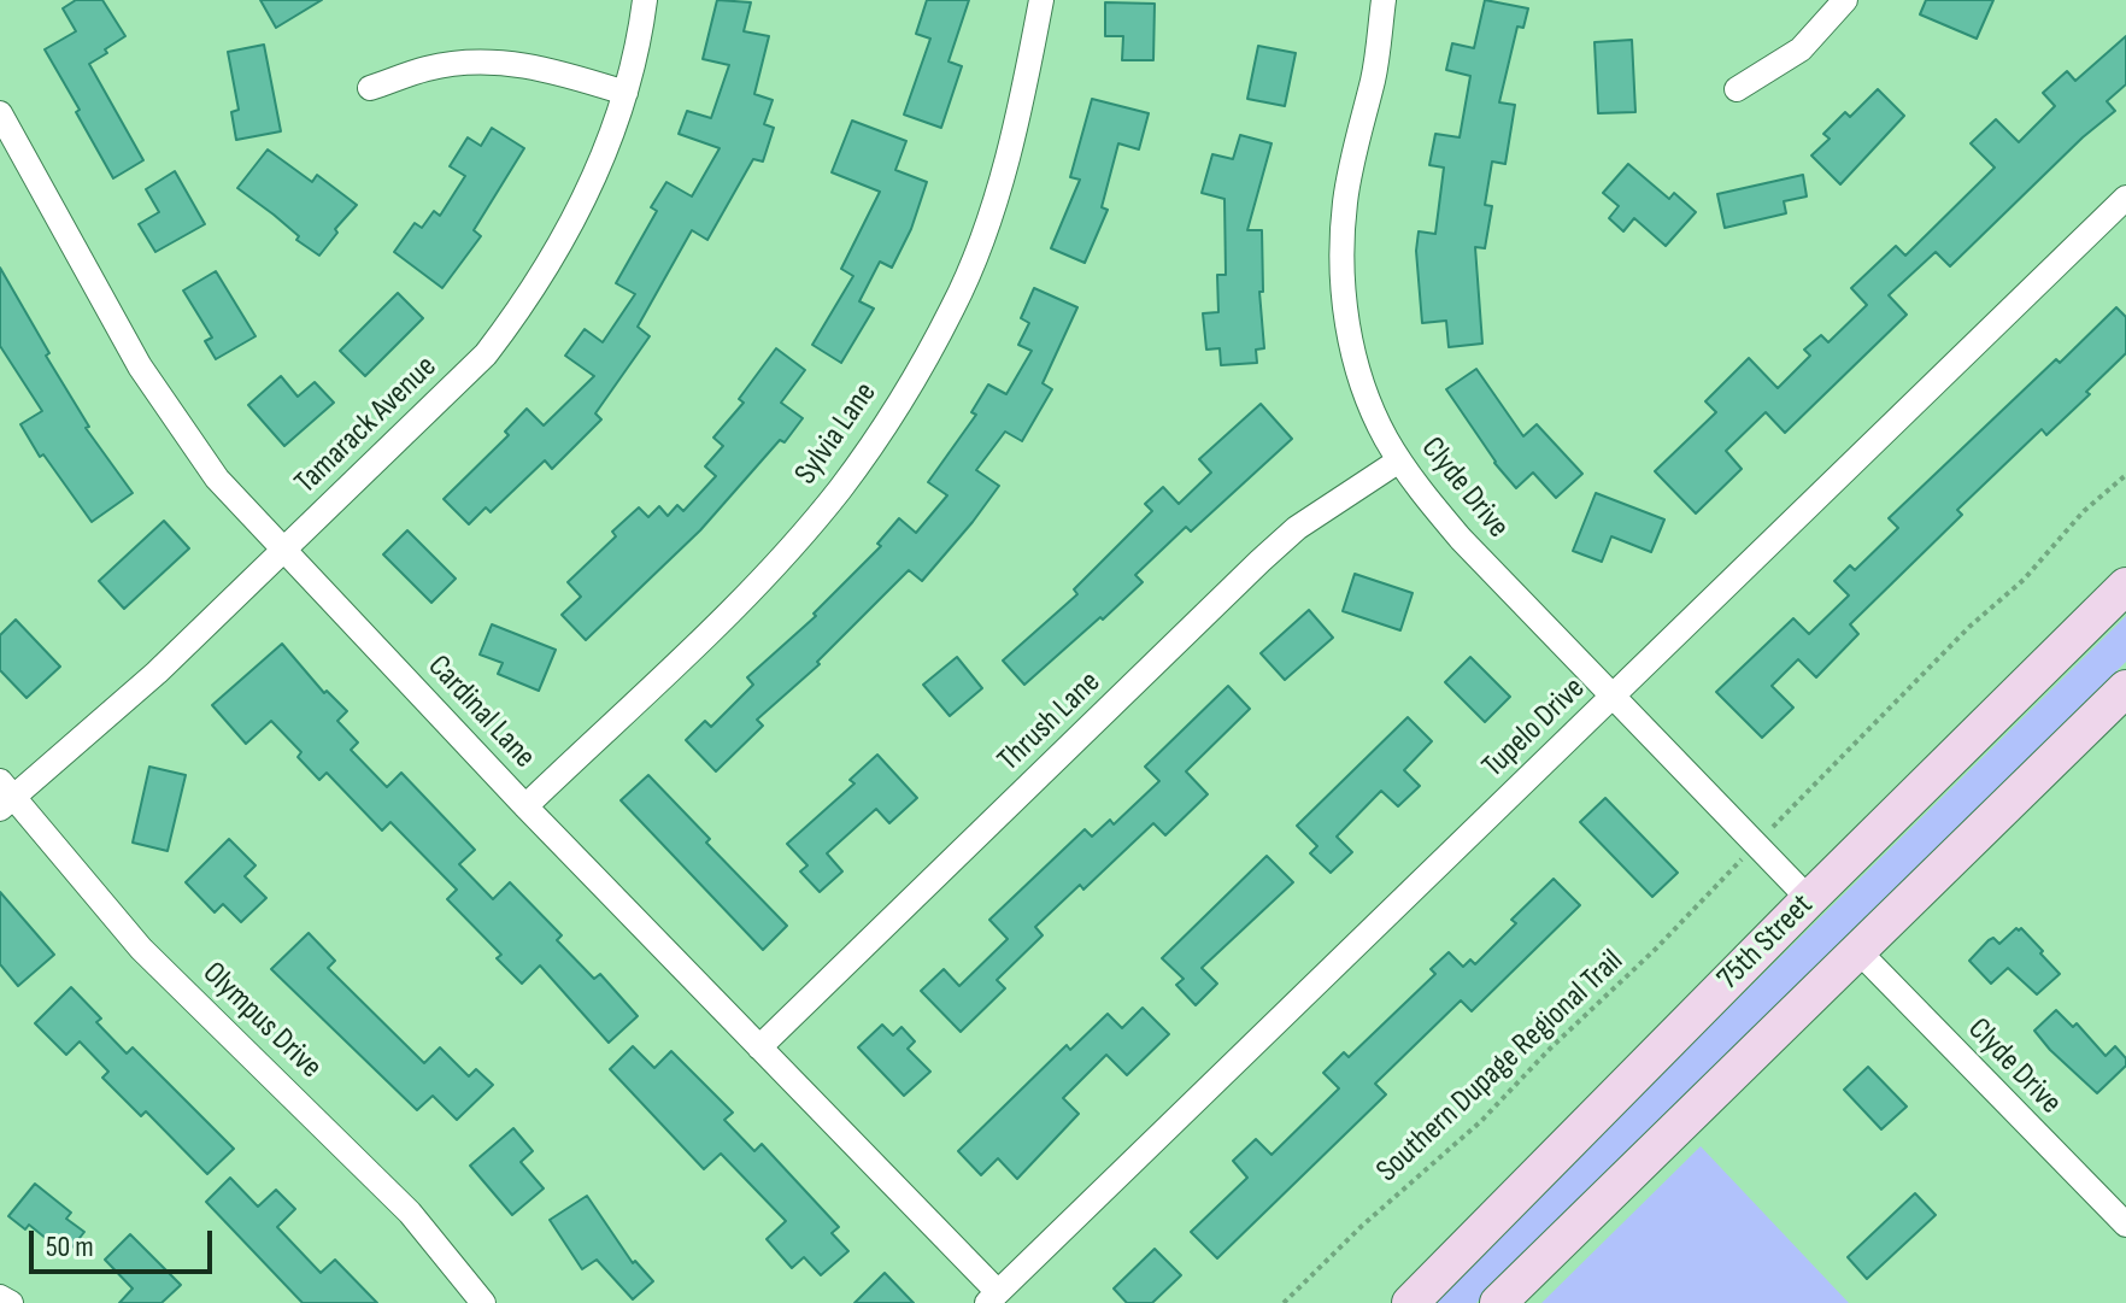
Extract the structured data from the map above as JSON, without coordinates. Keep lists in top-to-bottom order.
{
  "streets": {
    "main road": ["75th Street"],
    "street": [
      "Tamarack Avenue",
      "Sylvia Lane",
      "Clyde Drive",
      "Cardinal Lane",
      "Thrush Lane",
      "Tupelo Drive",
      "Olympus Drive"
    ],
    "path": ["Southern Dupage Regional Trail"]
  },
  "crossings": [
    ["Tamarack Avenue", "Cardinal Lane"],
    ["Tamarack Avenue", "Olympus Drive"],
    ["Sylvia Lane", "Cardinal Lane"],
    ["Clyde Drive", "Thrush Lane"],
    ["Clyde Drive", "Tupelo Drive"],
    ["Clyde Drive", "75th Street"],
    ["Cardinal Lane", "Thrush Lane"],
    ["Cardinal Lane", "Tupelo Drive"]
  ],
  "scale_bar": "50 m"
}
